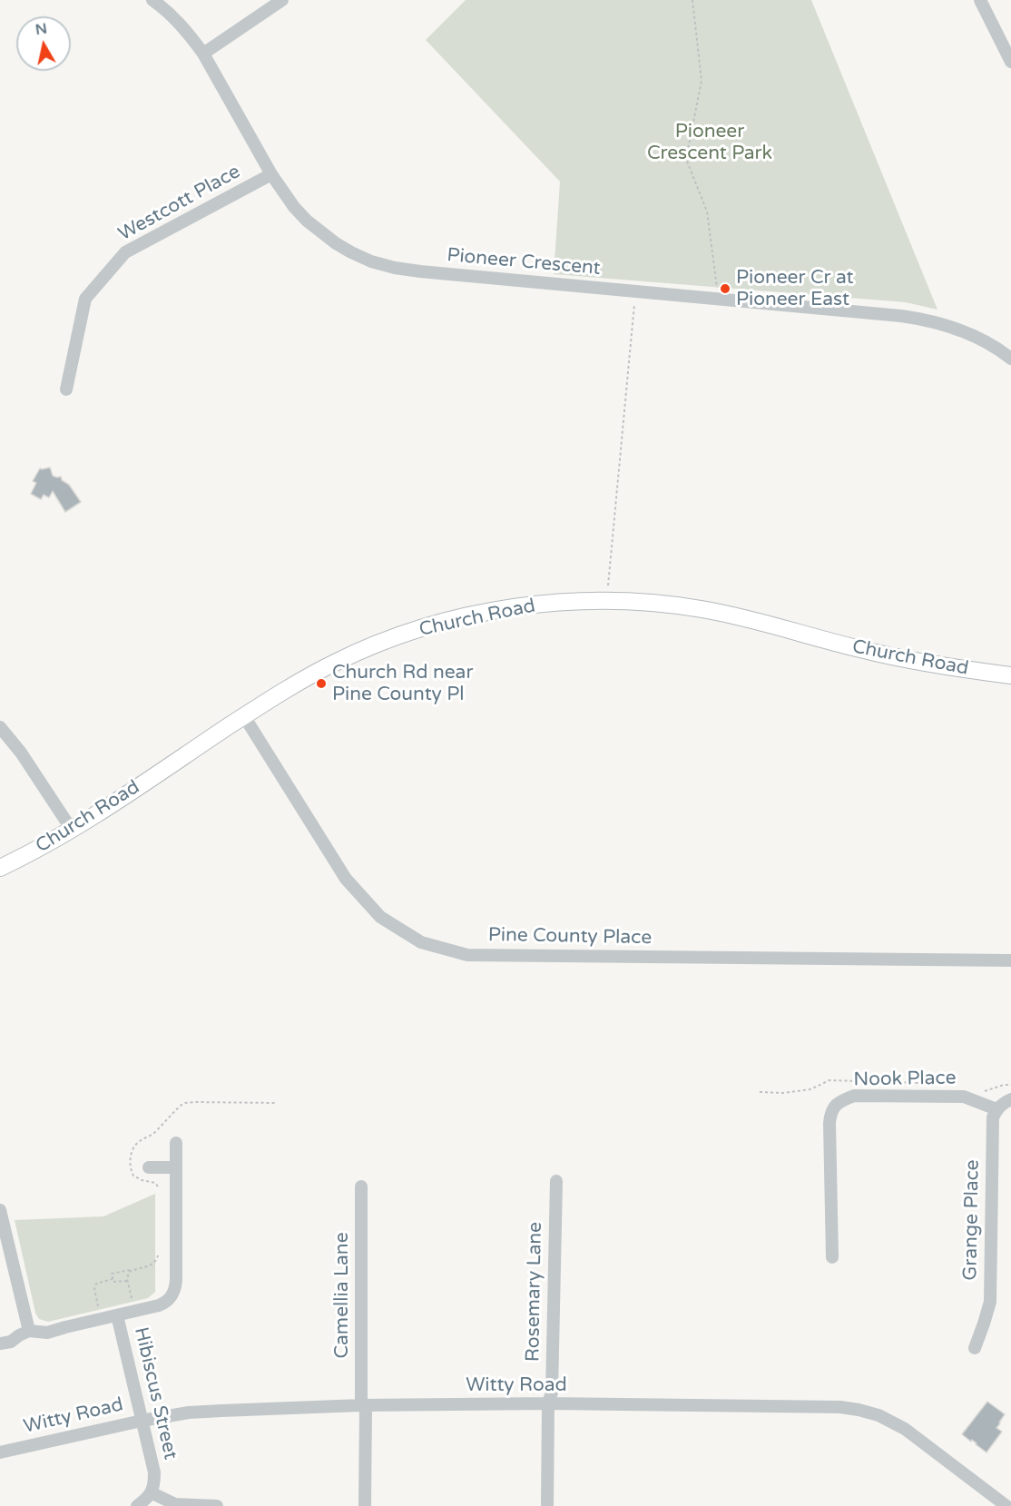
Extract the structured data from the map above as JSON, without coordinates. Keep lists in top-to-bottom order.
{
  "streets": {
    "main road": ["Church Road"],
    "street": [
      "Westcott Place",
      "Pioneer Crescent",
      "Pine County Place",
      "Nook Place",
      "Grange Place",
      "Rosemary Lane",
      "Camellia Lane",
      "Witty Road",
      "Hibiscus Street"
    ]
  },
  "crossings": [
    ["Westcott Place", "Pioneer Crescent"],
    ["Church Road", "Pine County Place"],
    ["Nook Place", "Grange Place"],
    ["Rosemary Lane", "Witty Road"],
    ["Camellia Lane", "Witty Road"],
    ["Witty Road", "Hibiscus Street"]
  ],
  "parks": ["Pioneer Crescent Park"],
  "places": ["Pioneer Cr at Pioneer East", "Church Rd near Pine County Pl"],
  "north": "top"
}
